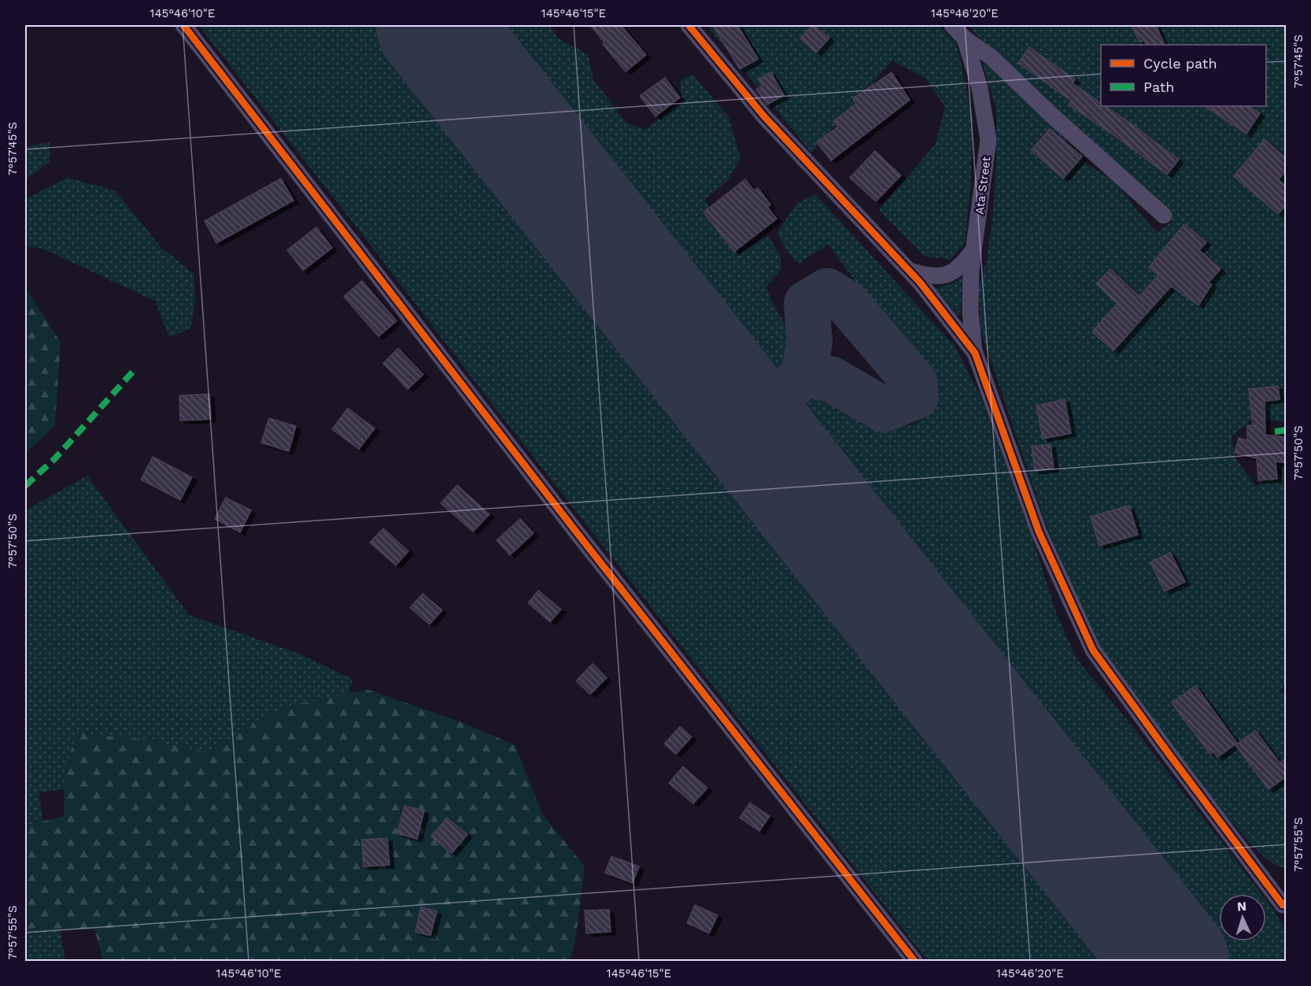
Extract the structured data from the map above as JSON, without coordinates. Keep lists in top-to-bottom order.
{
  "streets": {
    "street": ["Ata Street"]
  },
  "legend": ["Cycle path", "Path"],
  "north": "top",
  "coordinates": [
    "145°46'10\"E",
    "145°46'15\"E",
    "145°46'20\"E",
    "7°57'45\"S",
    "7°57'50\"S",
    "7°57'55\"S"
  ]
}
